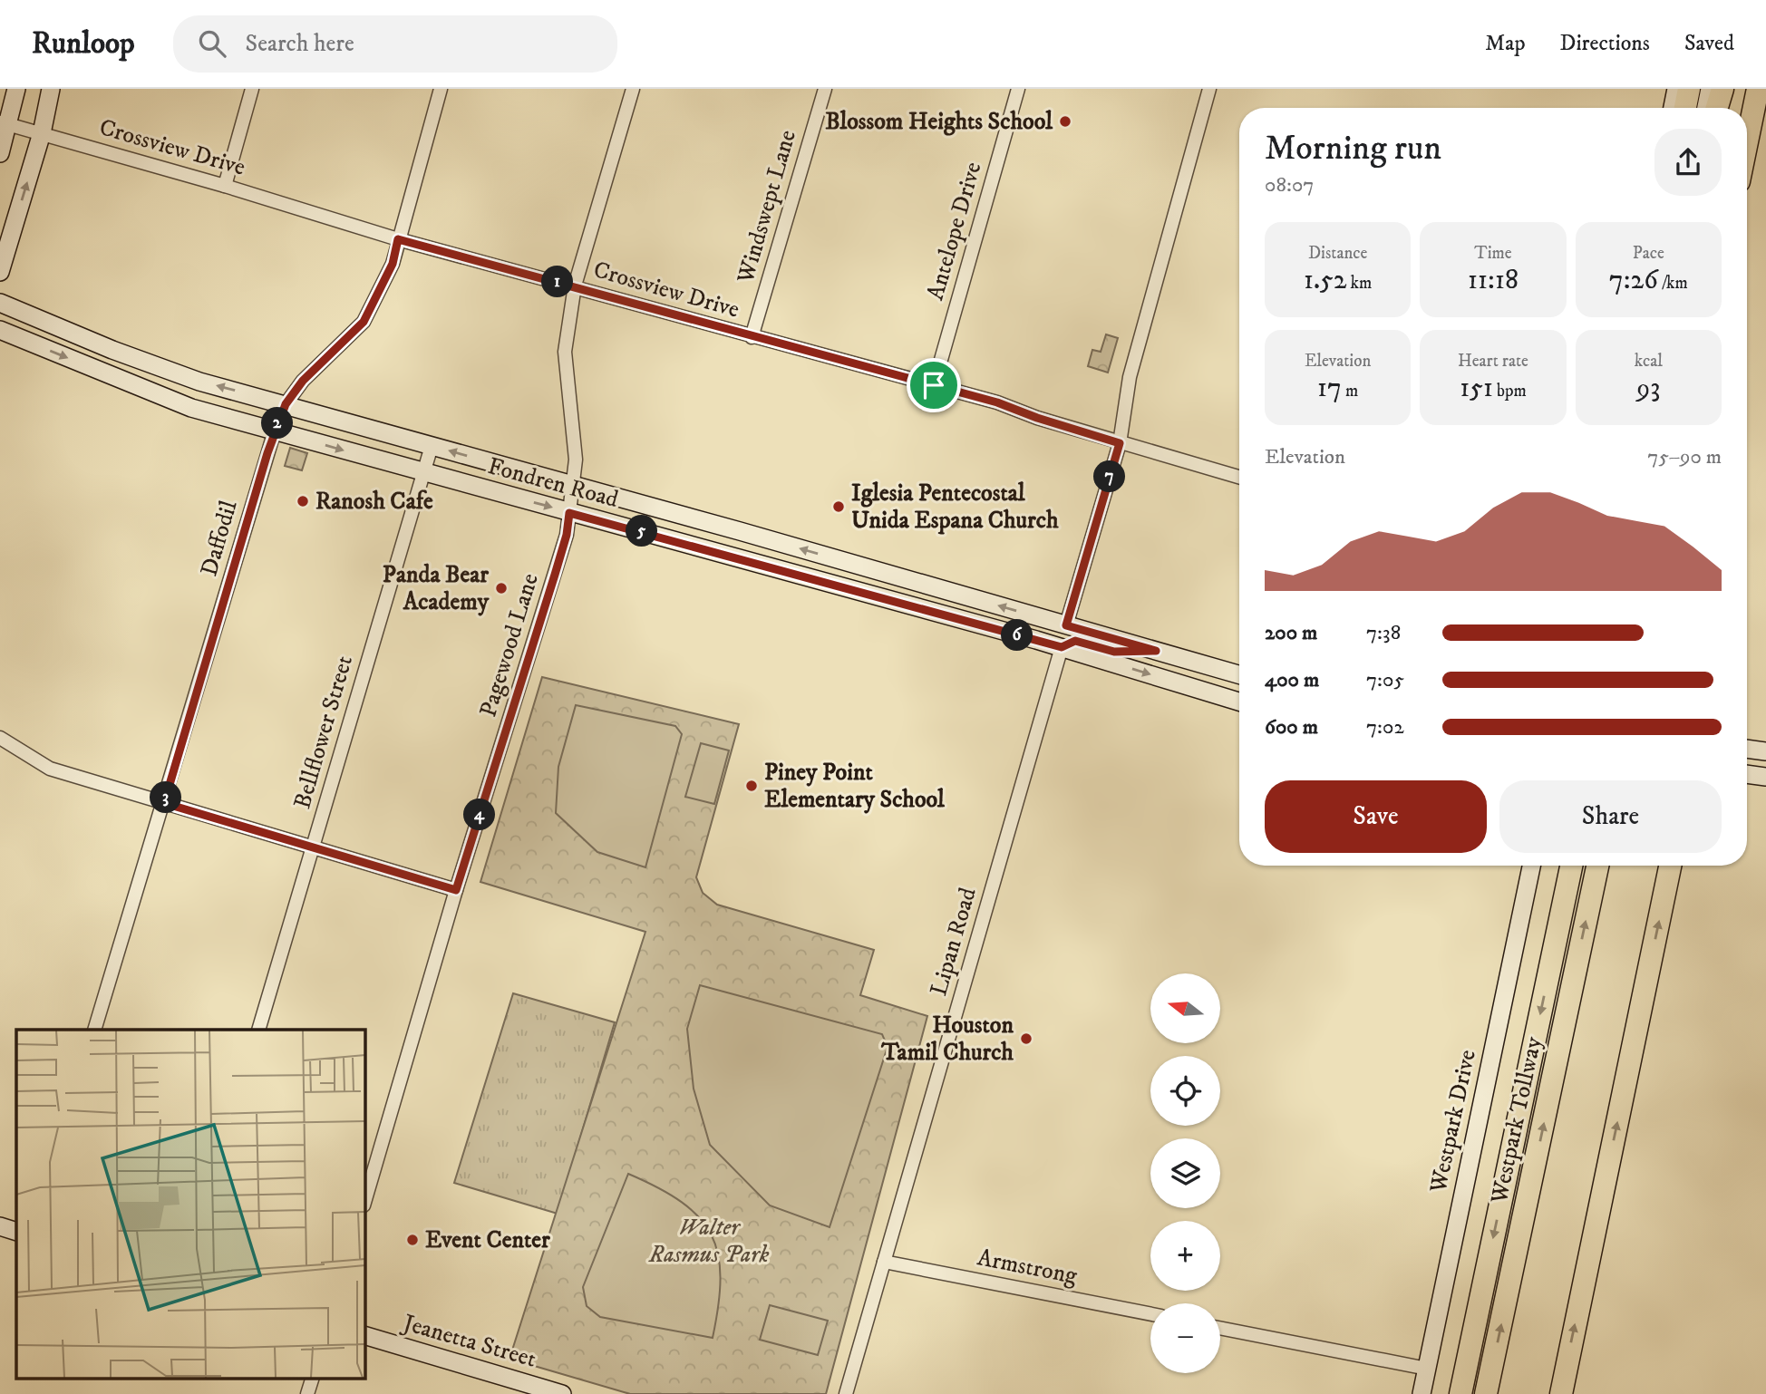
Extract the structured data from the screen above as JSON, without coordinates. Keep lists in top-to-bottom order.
{
  "streets": {
    "highway": ["Westpark Tollway"],
    "main road": ["Fondren Road", "Westpark Drive", "Jeanetta Street"],
    "street": [
      "Crossview Drive",
      "Windswept Lane",
      "Antelope Drive",
      "Daffodil",
      "Pagewood Lane",
      "Bellflower Street",
      "Lipan Road",
      "Armstrong"
    ]
  },
  "crossings": [
    ["Crossview Drive", "Windswept Lane"],
    ["Crossview Drive", "Antelope Drive"],
    ["Crossview Drive", "Daffodil"],
    ["Crossview Drive", "Pagewood Lane"],
    ["Fondren Road", "Daffodil"],
    ["Fondren Road", "Pagewood Lane"],
    ["Fondren Road", "Bellflower Street"],
    ["Fondren Road", "Lipan Road"],
    ["Lipan Road", "Armstrong"]
  ],
  "parks": ["Walter Rasmus Park"],
  "places": [
    "Blossom Heights School",
    "Ranosh Cafe",
    "Iglesia Pentecostal Unida Espana Church",
    "Panda Bear Academy",
    "Piney Point Elementary School",
    "Houston Tamil Church",
    "Event Center"
  ],
  "north": "left",
  "page": {
    "header": "Runloop",
    "search": "Search here",
    "nav": ["Map", "Directions", "Saved"],
    "heading": ["Morning run", "08:07"],
    "stats": [
      ["Distance", "1.52 km"],
      ["Time", "11:18"],
      ["Pace", "7:26 /km"],
      ["Elevation", "17 m"],
      ["Heart rate", "151 bpm"],
      ["kcal", "93"]
    ],
    "pins": [
      "1",
      "2",
      "7",
      "5",
      "6",
      "3",
      "4"
    ],
    "chart": ["Elevation", "75–90 m"],
    "list": [
      {
        "name": "200 m",
        "note": "7:38"
      },
      {
        "name": "400 m",
        "note": "7:05"
      },
      {
        "name": "600 m",
        "note": "7:02"
      }
    ],
    "buttons": ["Save", "Share"],
    "map_buttons": ["+", "−"]
  }
}
